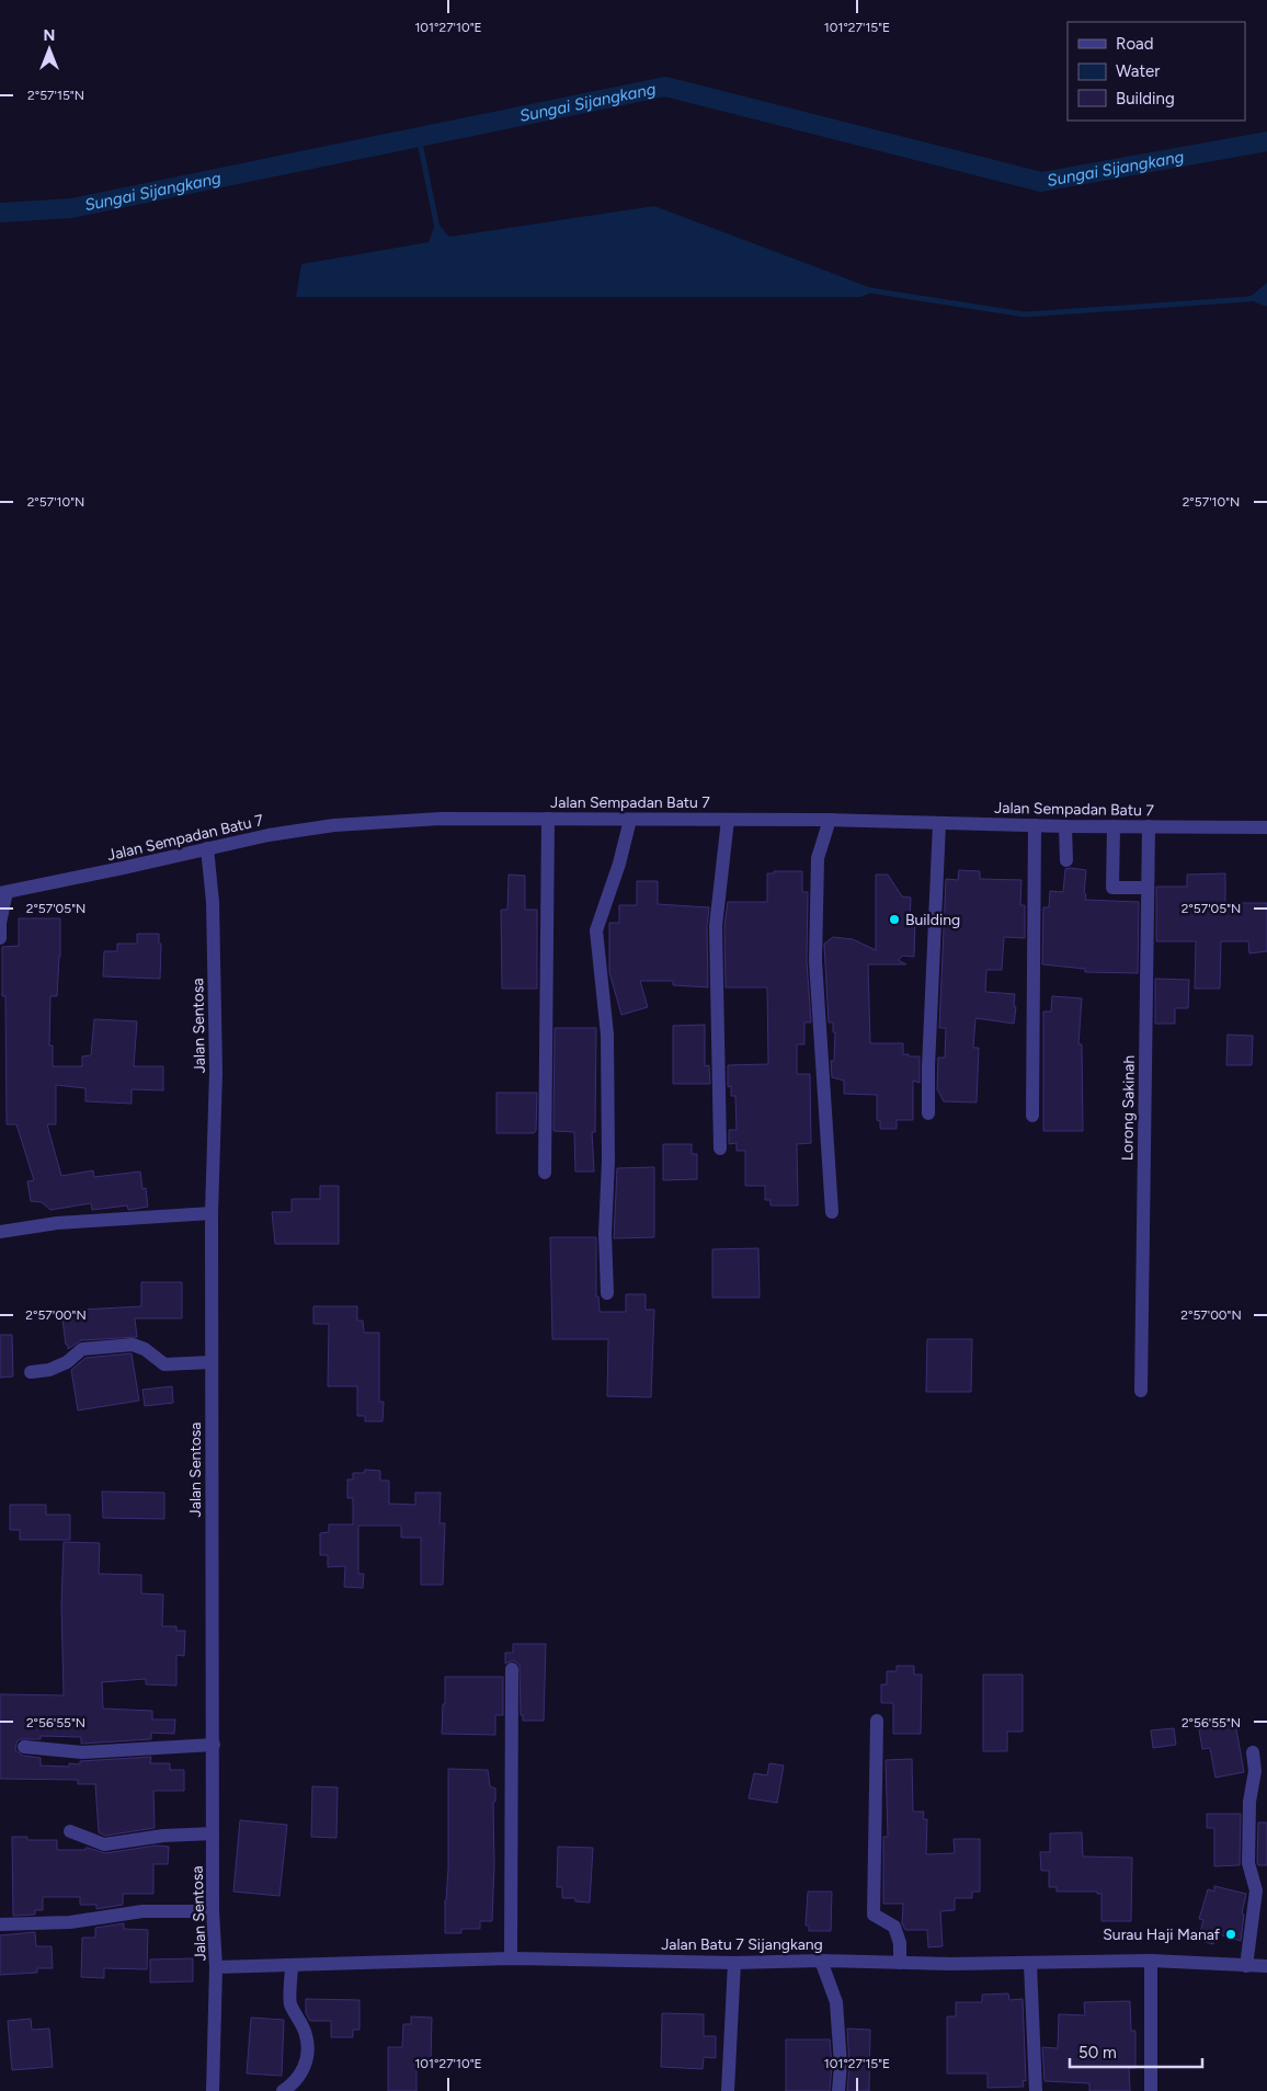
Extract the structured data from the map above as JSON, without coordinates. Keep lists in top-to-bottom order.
{
  "streets": {
    "street": [
      "Jalan Sempadan Batu 7",
      "Jalan Sentosa",
      "Lorong Sakinah",
      "Jalan Batu 7 Sijangkang"
    ]
  },
  "crossings": [
    ["Jalan Sempadan Batu 7", "Jalan Sentosa"],
    ["Jalan Sempadan Batu 7", "Lorong Sakinah"],
    ["Jalan Sentosa", "Jalan Batu 7 Sijangkang"]
  ],
  "water": ["Sungai Sijangkang"],
  "places": ["Building", "Surau Haji Manaf"],
  "legend": ["Road", "Water", "Building"],
  "scale_bar": "50 m",
  "north": "top",
  "coordinates": [
    "101°27'10\"E",
    "101°27'15\"E",
    "2°57'15\"N",
    "2°57'10\"N",
    "2°57'05\"N",
    "2°57'00\"N",
    "2°56'55\"N"
  ]
}
